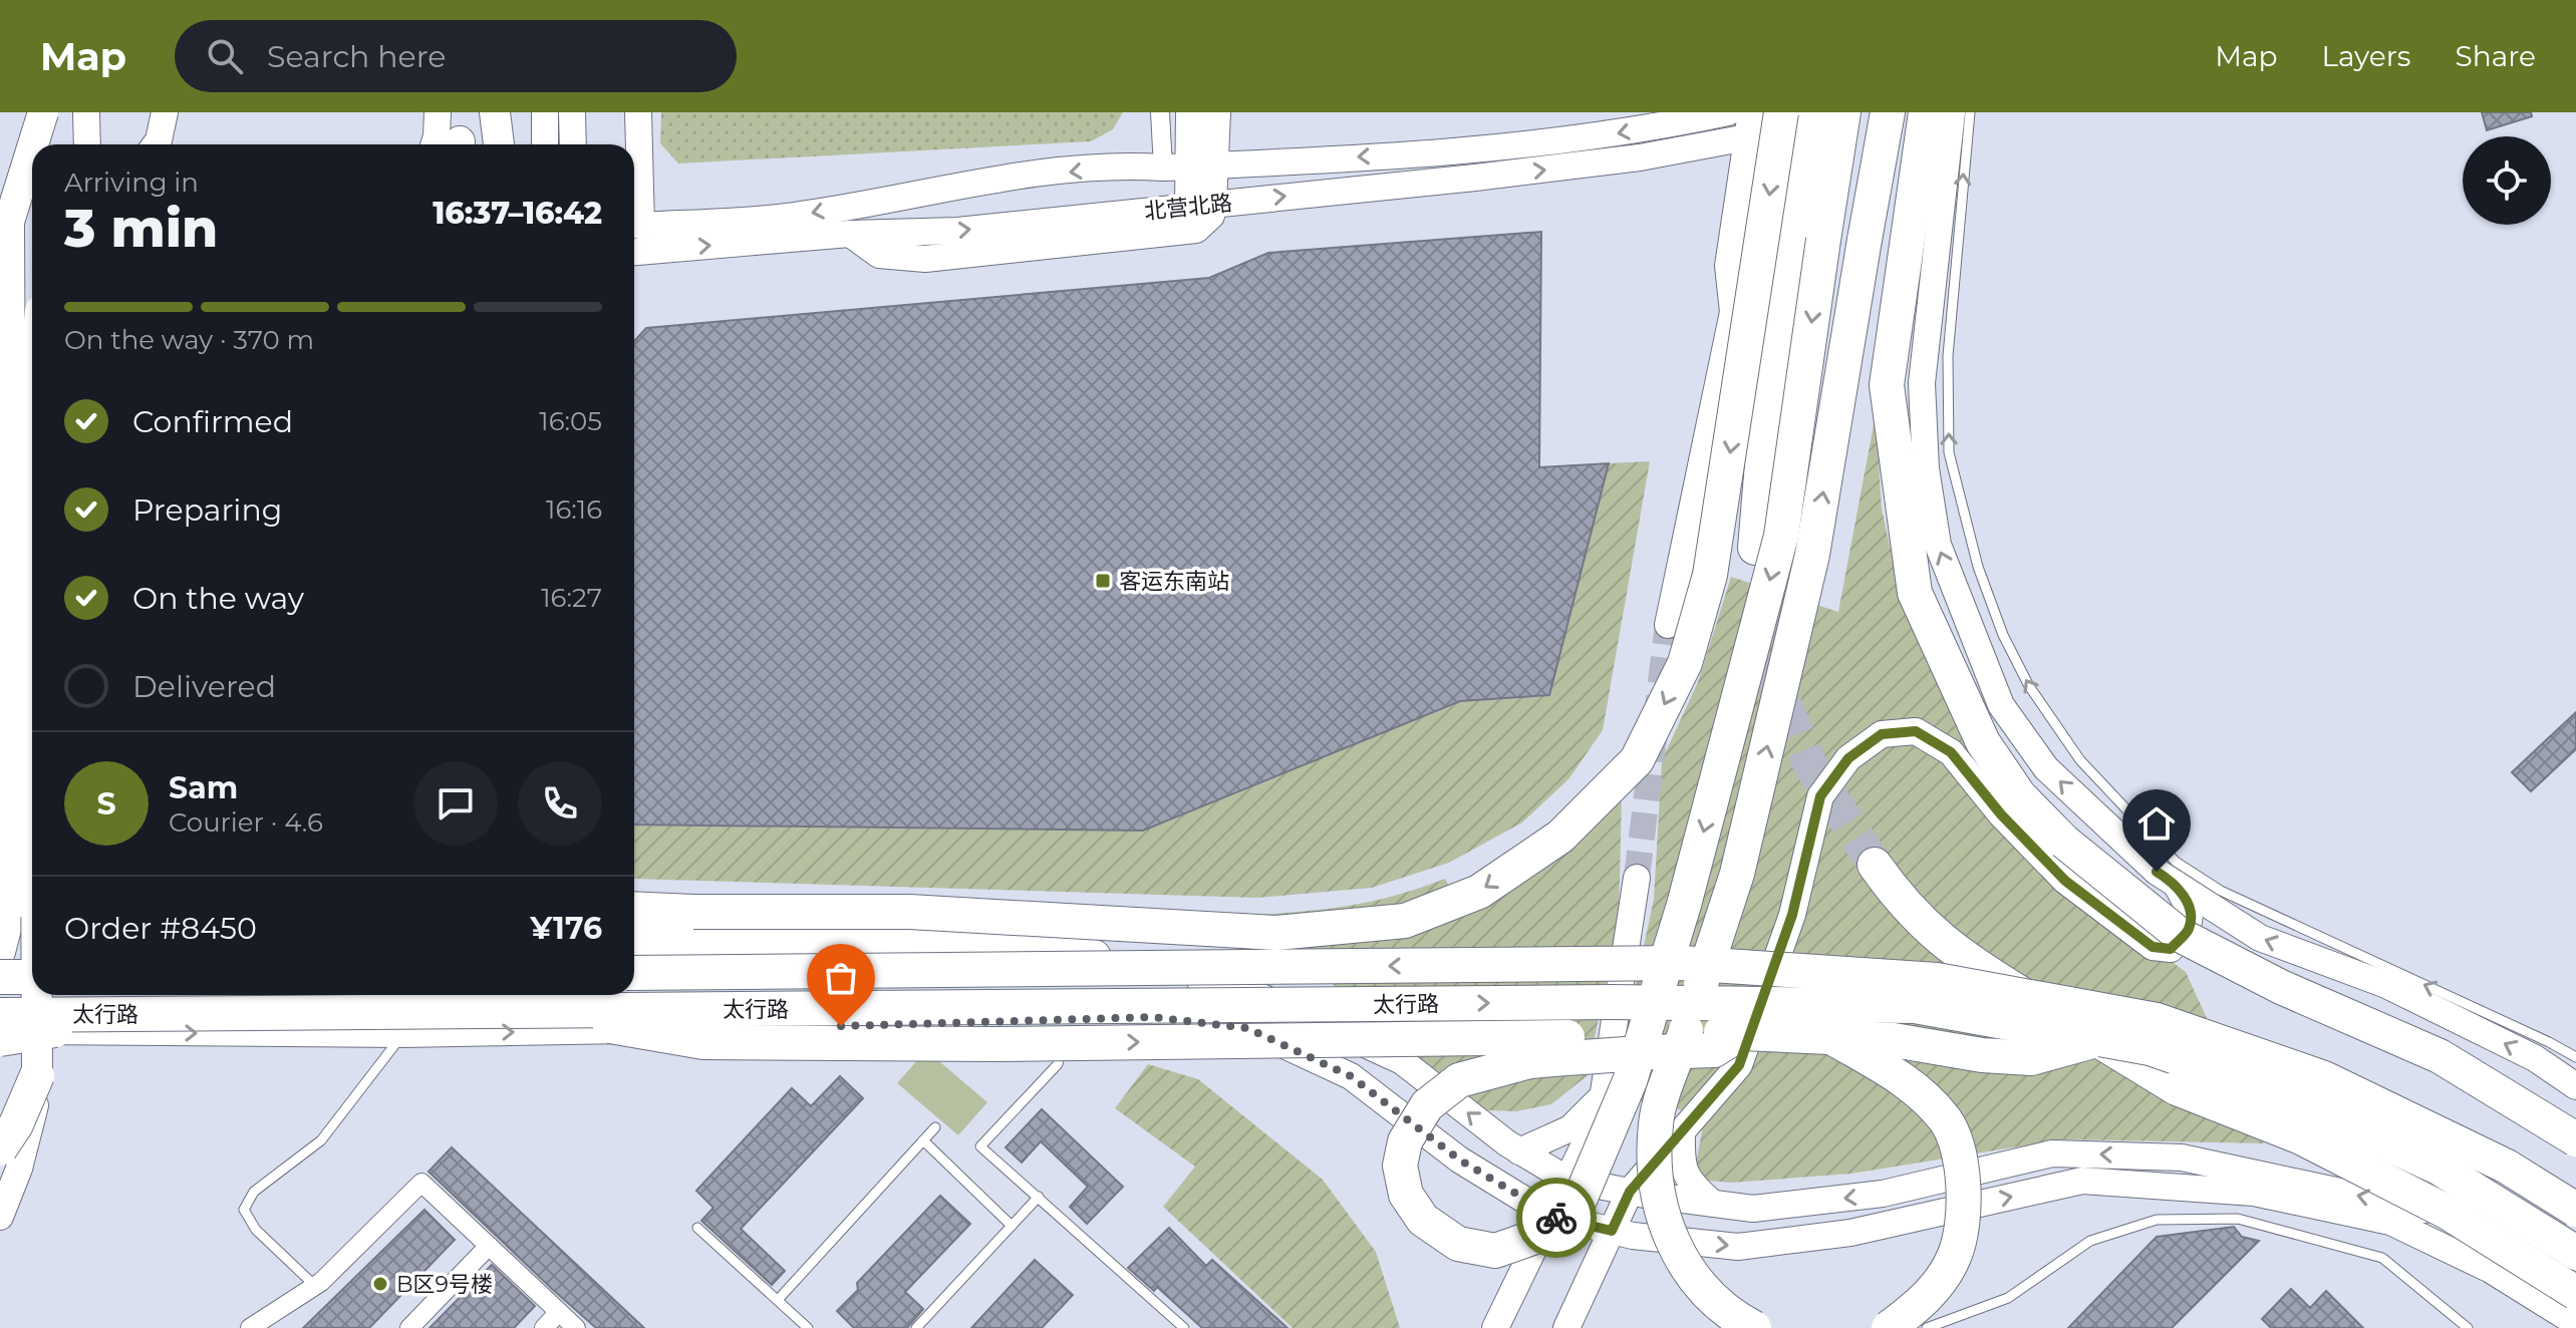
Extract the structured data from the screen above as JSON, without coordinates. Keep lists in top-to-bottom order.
{
  "streets": {
    "highway": ["太行路"],
    "main road": ["北营北路"]
  },
  "places": {
    "transit": ["客运东南站"],
    "other": ["B区9号楼"]
  },
  "page": {
    "header": "Map",
    "search": "Search here",
    "nav": ["Map", "Layers", "Share"],
    "heading": ["3 min", "Arriving in", "16:37–16:42"],
    "panel": [
      "Sam",
      "Courier · 4.6",
      "Order #8450",
      "¥176"
    ],
    "bar": "On the way · 370 m",
    "list": [
      ["Confirmed", "16:05"],
      ["Preparing", "16:16"],
      ["On the way", "16:27"],
      "Delivered"
    ],
    "round": "S"
  }
}
